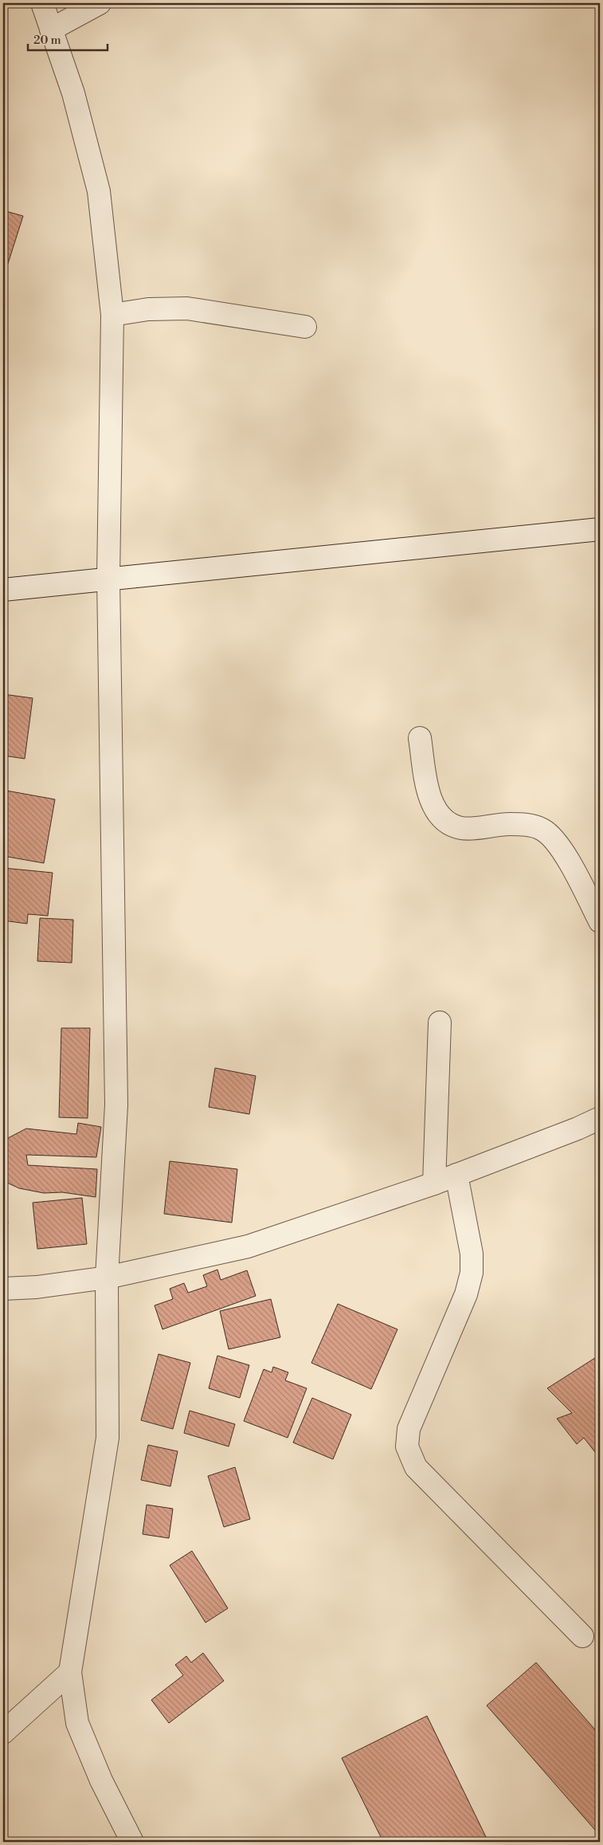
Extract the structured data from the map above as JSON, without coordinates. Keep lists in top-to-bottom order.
{
  "scale_bar": "20 m"
}
